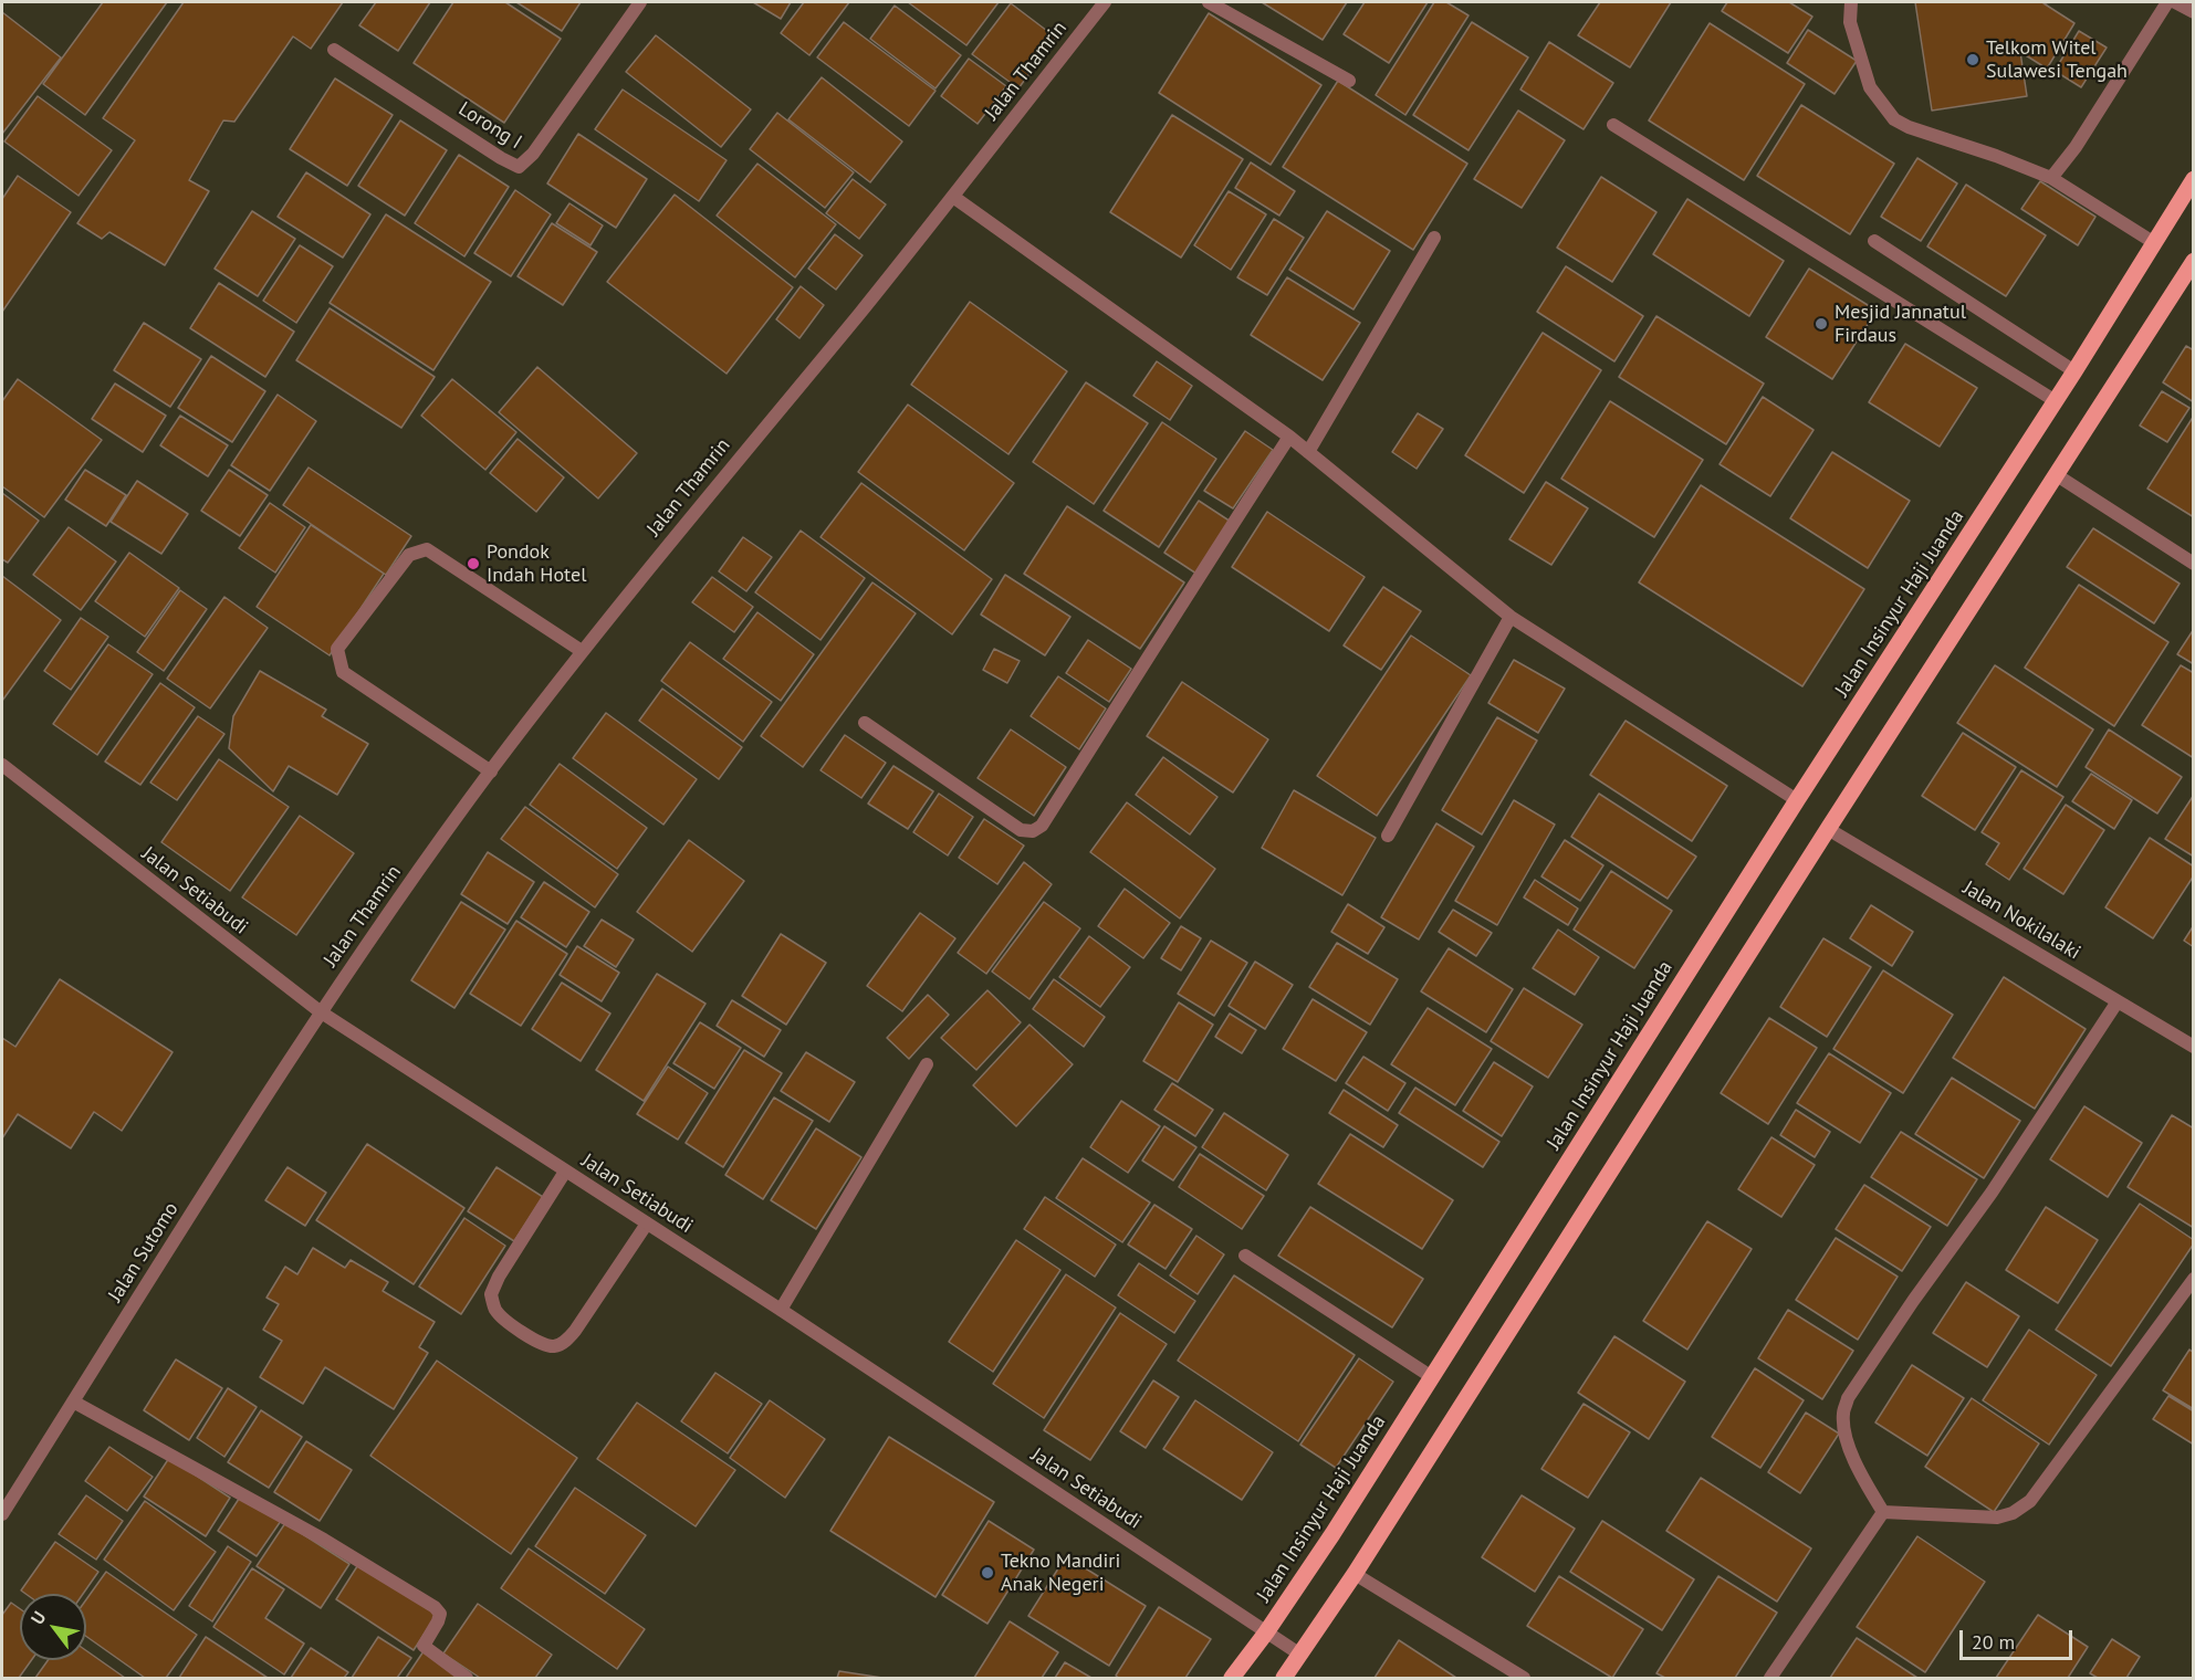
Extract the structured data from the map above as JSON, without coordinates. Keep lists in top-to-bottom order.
{
  "streets": {
    "main road": ["Jalan Insinyur Haji Juanda"],
    "street": [
      "Jalan Thamrin",
      "Lorong I",
      "Jalan Setiabudi",
      "Jalan Nokilalaki",
      "Jalan Sutomo"
    ]
  },
  "crossings": [
    ["Jalan Thamrin", "Jalan Setiabudi"],
    ["Jalan Thamrin", "Jalan Sutomo"],
    ["Jalan Insinyur Haji Juanda", "Jalan Setiabudi"],
    ["Jalan Setiabudi", "Jalan Sutomo"]
  ],
  "places": [
    "Telkom Witel Sulawesi Tengah",
    "Mesjid Jannatul Firdaus",
    "Pondok Indah Hotel",
    "Tekno Mandiri Anak Negeri"
  ],
  "scale_bar": "20 m",
  "north": "top left"
}
